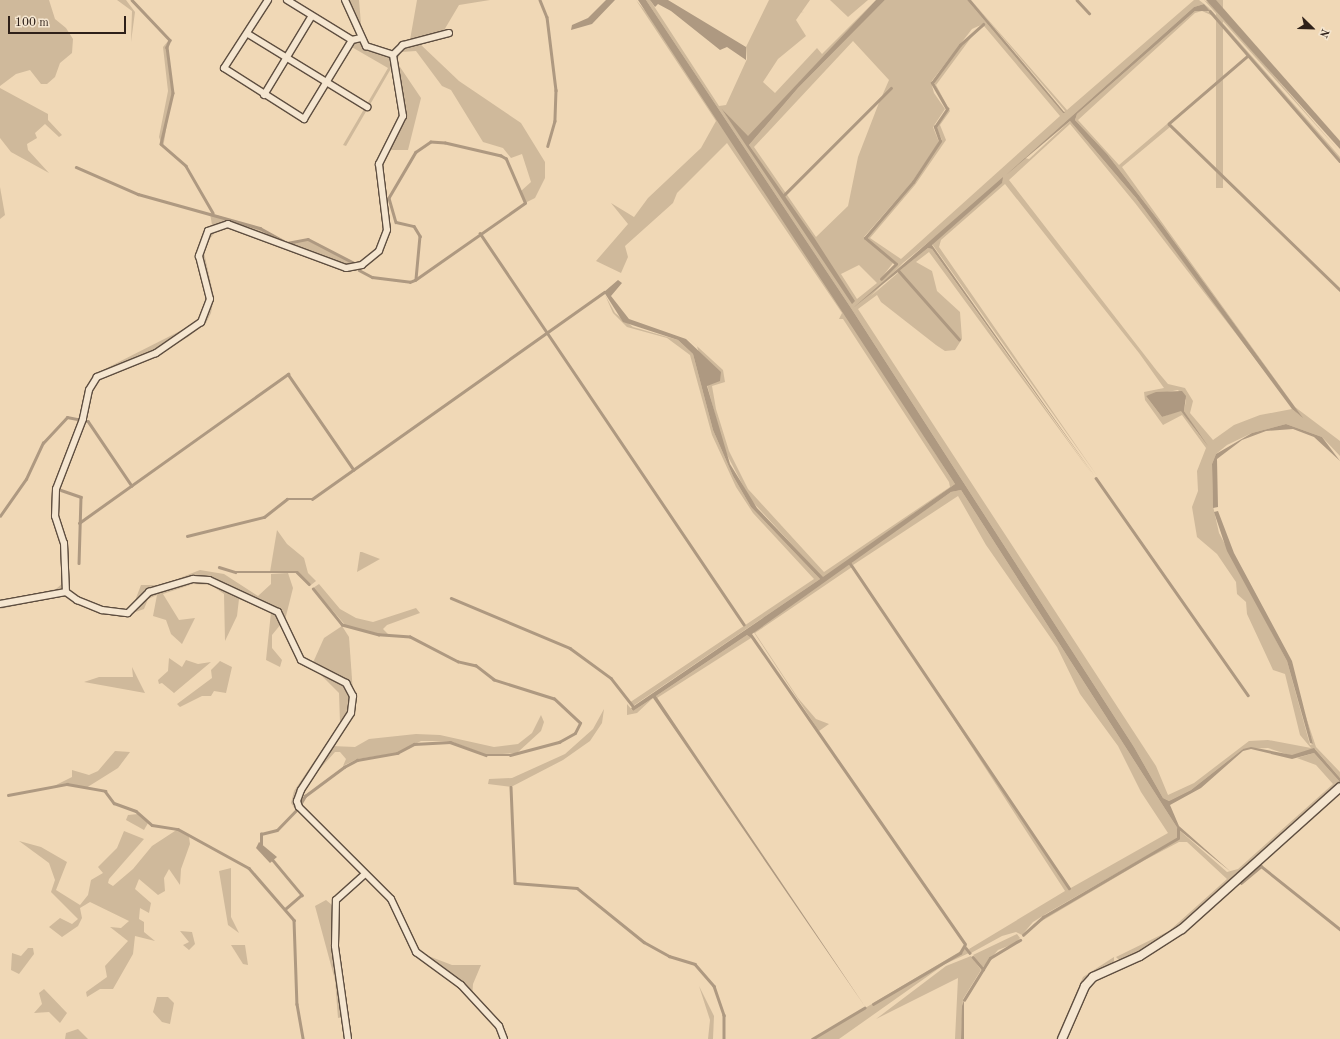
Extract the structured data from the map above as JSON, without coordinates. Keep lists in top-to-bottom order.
{
  "scale_bar": "100 m",
  "north": "bottom right"
}
